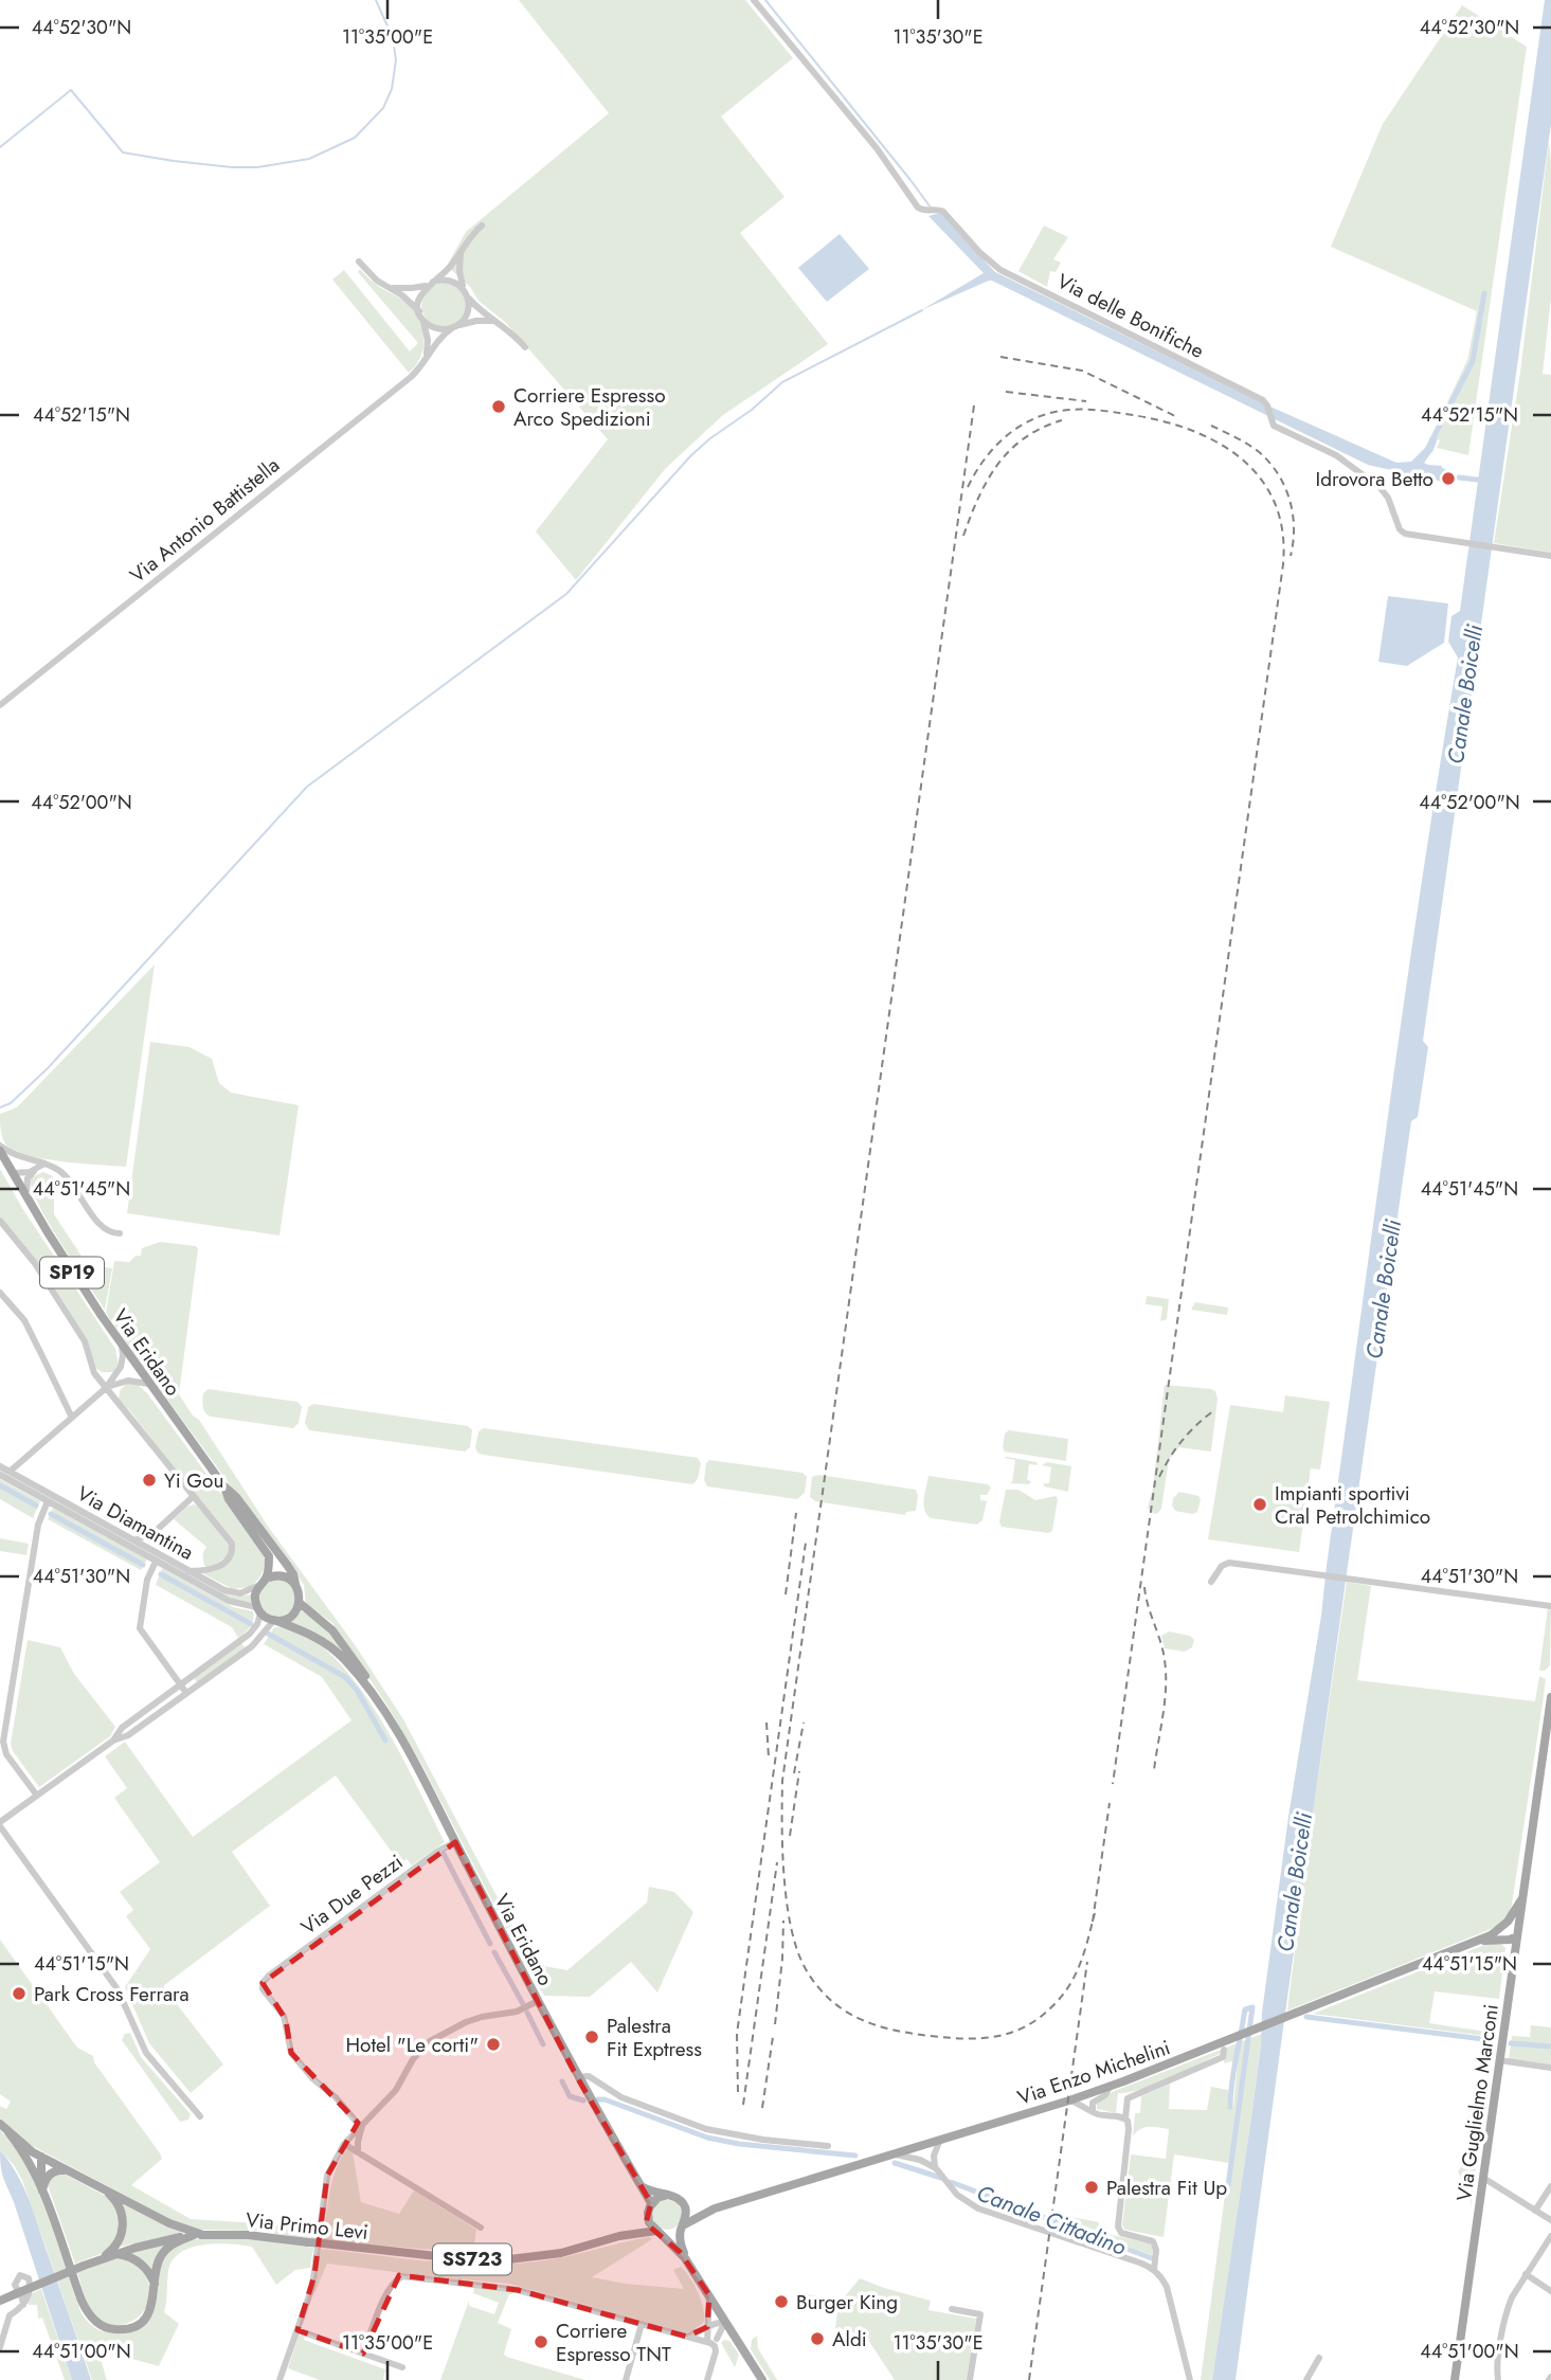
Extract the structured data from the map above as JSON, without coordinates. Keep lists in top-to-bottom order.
{
  "streets": {
    "main road": [
      "SP19",
      "Via Eridano",
      "Via Enzo Michelini",
      "Via Guglielmo Marconi",
      "Via Primo Levi",
      "SS723"
    ],
    "street": [
      "Via delle Bonifiche",
      "Via Antonio Battistella",
      "Via Diamantina",
      "Via Due Pezzi"
    ]
  },
  "crossings": [
    ["Via Eridano", "Via Diamantina"],
    ["Via Eridano", "Via Due Pezzi"],
    ["Via Eridano", "Via Enzo Michelini"],
    ["Via Eridano", "Via Primo Levi"],
    ["Via Enzo Michelini", "Via Guglielmo Marconi"],
    ["Via Enzo Michelini", "Via Primo Levi"]
  ],
  "water": ["Canale Boicelli", "Canale Cittadino"],
  "places": [
    "Corriere Espresso Arco Spedizioni",
    "Idrovora Betto",
    "Yi Gou",
    "Impianti sportivi Cral Petrolchimico",
    "Park Cross Ferrara",
    "Palestra Fit Exptress",
    "Hotel \"Le corti\"",
    "Palestra Fit Up",
    "Burger King",
    "Aldi",
    "Corriere Espresso TNT"
  ],
  "coordinates": [
    "44°52'30\"N",
    "11°35'00\"E",
    "11°35'30\"E",
    "44°52'15\"N",
    "44°52'00\"N",
    "44°51'45\"N",
    "44°51'30\"N",
    "44°51'15\"N",
    "44°51'00\"N"
  ]
}
